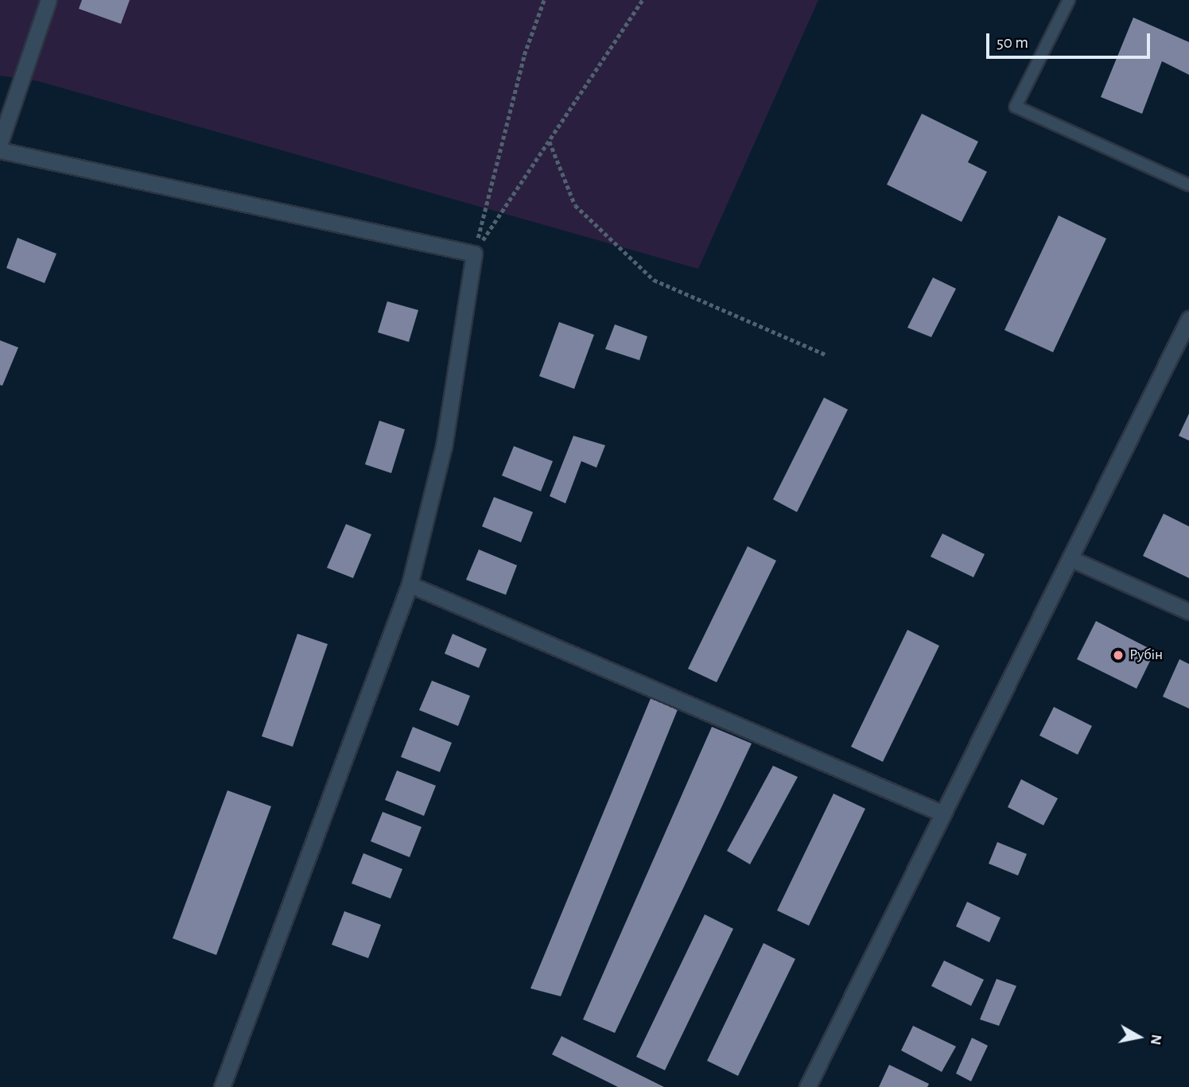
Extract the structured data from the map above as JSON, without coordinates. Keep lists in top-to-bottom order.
{
  "places": ["Рубін"],
  "scale_bar": "50 m",
  "north": "right"
}
